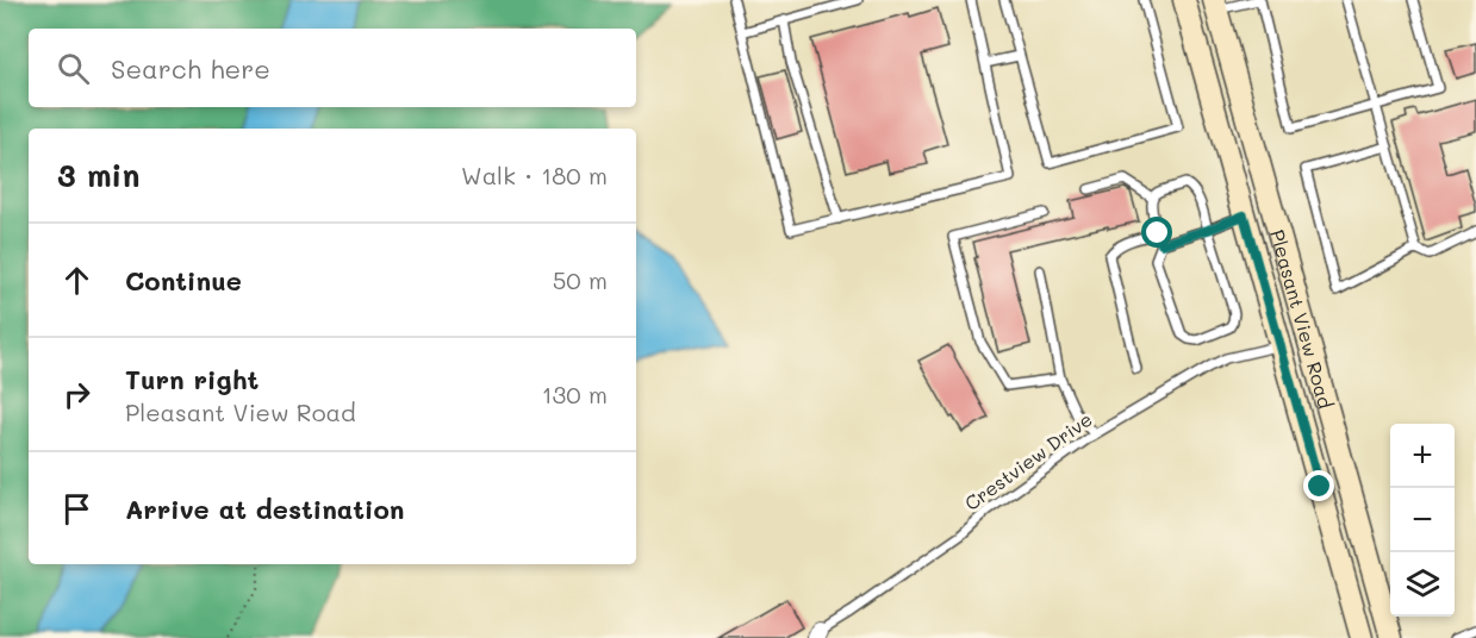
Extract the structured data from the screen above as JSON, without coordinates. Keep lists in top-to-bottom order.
{
  "streets": {
    "main road": ["Pleasant View Road"],
    "lane": ["Crestview Drive"]
  },
  "crossings": [
    ["Pleasant View Road", "Crestview Drive"]
  ],
  "page": {
    "search": "Search here",
    "heading": ["3 min", "Walk · 180 m"],
    "list": [
      ["Continue", "50 m"],
      ["Turn right", "Pleasant View Road", "130 m"],
      "Arrive at destination"
    ],
    "map_buttons": ["+", "−"]
  }
}
